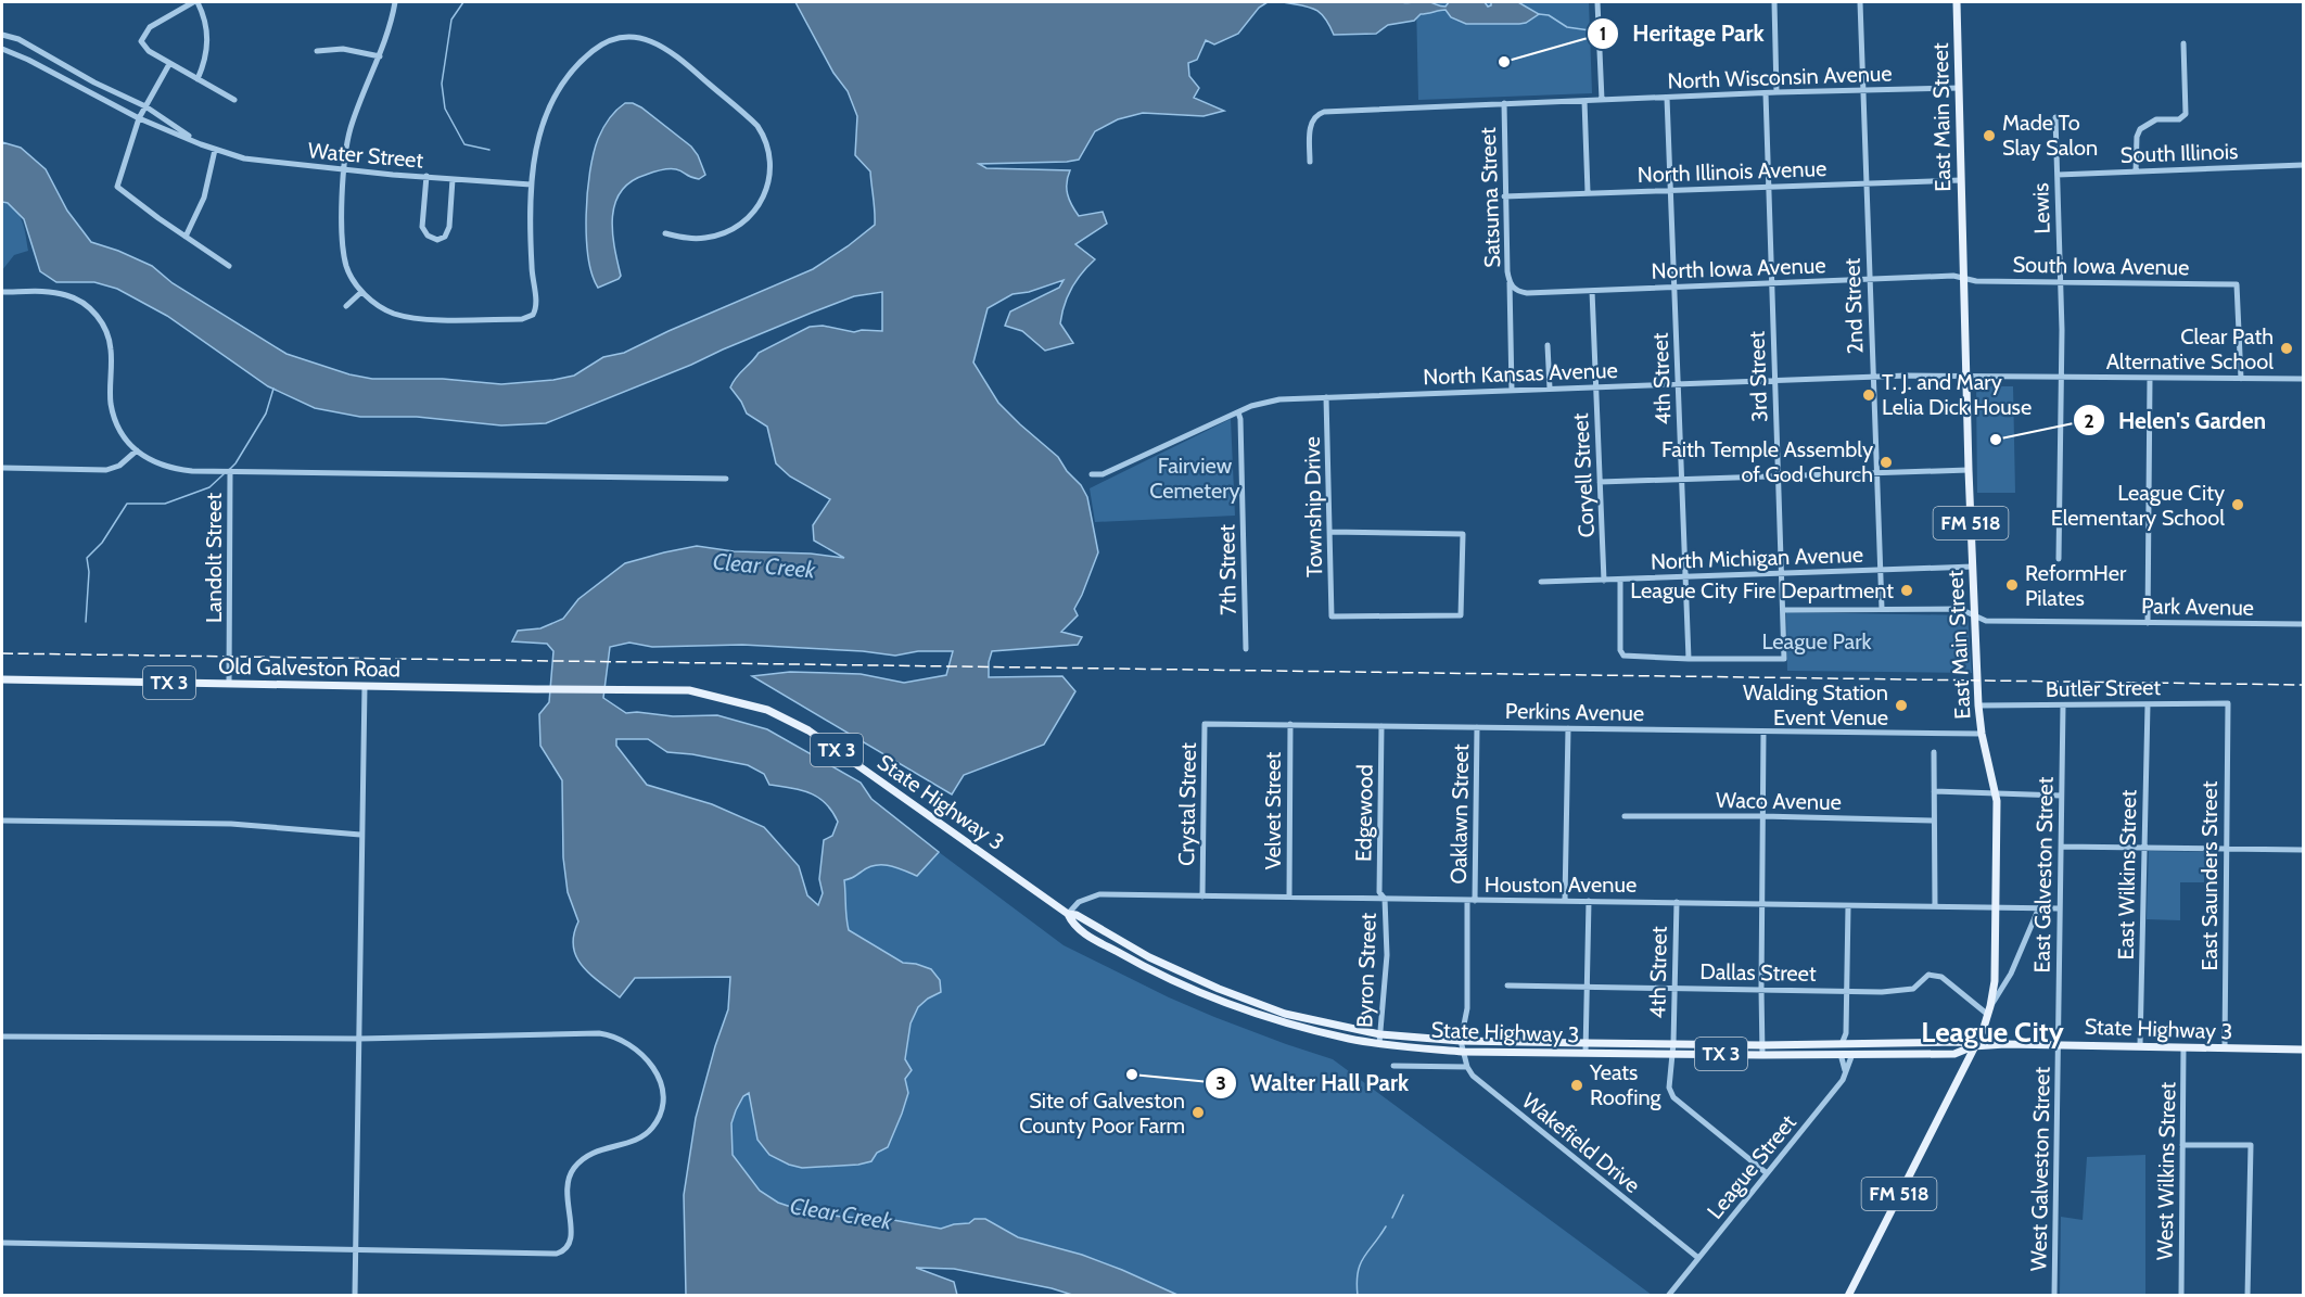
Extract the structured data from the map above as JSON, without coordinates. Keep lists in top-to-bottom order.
{
  "streets": {
    "main road": [
      "East Main Street",
      "FM 518",
      "Old Galveston Road",
      "TX 3",
      "State Highway 3"
    ],
    "street": [
      "North Wisconsin Avenue",
      "South Illinois",
      "Water Street",
      "North Illinois Avenue",
      "Satsuma Street",
      "Lewis",
      "South Iowa Avenue",
      "North Iowa Avenue",
      "2nd Street",
      "North Kansas Avenue",
      "3rd Street",
      "4th Street",
      "Coryell Street",
      "Township Drive",
      "Landolt Street",
      "North Michigan Avenue",
      "7th Street",
      "Park Avenue",
      "Butler Street",
      "Perkins Avenue",
      "Waco Avenue",
      "Crystal Street",
      "Velvet Street",
      "Edgewood",
      "Oaklawn Street",
      "East Galveston Street",
      "East Wilkins Street",
      "East Saunders Street",
      "Houston Avenue",
      "Byron Street",
      "Dallas Street",
      "Wakefield Drive",
      "League Street",
      "West Galveston Street",
      "West Wilkins Street"
    ]
  },
  "crossings": [
    ["North Wisconsin Avenue", "East Main Street"],
    ["North Wisconsin Avenue", "2nd Street"],
    ["North Wisconsin Avenue", "3rd Street"],
    ["North Wisconsin Avenue", "4th Street"],
    ["East Main Street", "North Illinois Avenue"],
    ["East Main Street", "South Iowa Avenue"],
    ["East Main Street", "North Iowa Avenue"],
    ["East Main Street", "North Kansas Avenue"],
    ["East Main Street", "FM 518"],
    ["East Main Street", "North Michigan Avenue"],
    ["East Main Street", "Park Avenue"],
    ["East Main Street", "Butler Street"],
    ["East Main Street", "Perkins Avenue"],
    ["East Main Street", "State Highway 3"],
    ["East Main Street", "Houston Avenue"],
    ["East Main Street", "Dallas Street"],
    ["South Illinois", "Lewis"],
    ["North Illinois Avenue", "Satsuma Street"],
    ["North Illinois Avenue", "2nd Street"],
    ["North Illinois Avenue", "3rd Street"],
    ["North Illinois Avenue", "4th Street"],
    ["Satsuma Street", "North Iowa Avenue"],
    ["Lewis", "South Iowa Avenue"],
    ["Lewis", "North Kansas Avenue"],
    ["South Iowa Avenue", "North Iowa Avenue"],
    ["South Iowa Avenue", "North Kansas Avenue"],
    ["North Iowa Avenue", "2nd Street"],
    ["North Iowa Avenue", "3rd Street"],
    ["North Iowa Avenue", "4th Street"],
    ["North Iowa Avenue", "Coryell Street"],
    ["2nd Street", "North Kansas Avenue"],
    ["2nd Street", "North Michigan Avenue"],
    ["2nd Street", "Park Avenue"],
    ["North Kansas Avenue", "3rd Street"],
    ["North Kansas Avenue", "4th Street"],
    ["North Kansas Avenue", "Coryell Street"],
    ["North Kansas Avenue", "Township Drive"],
    ["North Kansas Avenue", "7th Street"],
    ["3rd Street", "4th Street"],
    ["3rd Street", "North Michigan Avenue"],
    ["3rd Street", "Park Avenue"],
    ["4th Street", "North Michigan Avenue"],
    ["4th Street", "State Highway 3"],
    ["4th Street", "Houston Avenue"],
    ["4th Street", "Dallas Street"],
    ["4th Street", "League Street"],
    ["Coryell Street", "North Michigan Avenue"],
    ["FM 518", "State Highway 3"],
    ["Landolt Street", "Old Galveston Road"],
    ["Old Galveston Road", "State Highway 3"],
    ["Butler Street", "East Galveston Street"],
    ["Butler Street", "East Wilkins Street"],
    ["Butler Street", "East Saunders Street"],
    ["Perkins Avenue", "Crystal Street"],
    ["Perkins Avenue", "Velvet Street"],
    ["Perkins Avenue", "Edgewood"],
    ["Perkins Avenue", "Oaklawn Street"],
    ["State Highway 3", "East Galveston Street"],
    ["State Highway 3", "East Wilkins Street"],
    ["State Highway 3", "East Saunders Street"],
    ["State Highway 3", "Houston Avenue"],
    ["State Highway 3", "Byron Street"],
    ["State Highway 3", "League Street"],
    ["State Highway 3", "West Galveston Street"],
    ["State Highway 3", "West Wilkins Street"],
    ["Crystal Street", "Houston Avenue"],
    ["Velvet Street", "Houston Avenue"],
    ["Edgewood", "Houston Avenue"],
    ["Edgewood", "Byron Street"],
    ["Oaklawn Street", "Houston Avenue"],
    ["East Galveston Street", "Houston Avenue"],
    ["East Galveston Street", "West Galveston Street"],
    ["Houston Avenue", "Byron Street"],
    ["Wakefield Drive", "League Street"]
  ],
  "districts": ["League City"],
  "water": ["Clear Creek"],
  "parks": ["Fairview Cemetery", "League Park"],
  "places": [
    "Heritage Park",
    "Made To Slay Salon",
    "Clear Path Alternative School",
    "T. J. and Mary Lelia Dick House",
    "Helen's Garden",
    "Faith Temple Assembly of God Church",
    "League City Elementary School",
    "ReformHer Pilates",
    "League City Fire Department",
    "Walding Station Event Venue",
    "Walter Hall Park",
    "Yeats Roofing",
    "Site of Galveston County Poor Farm"
  ]
}
